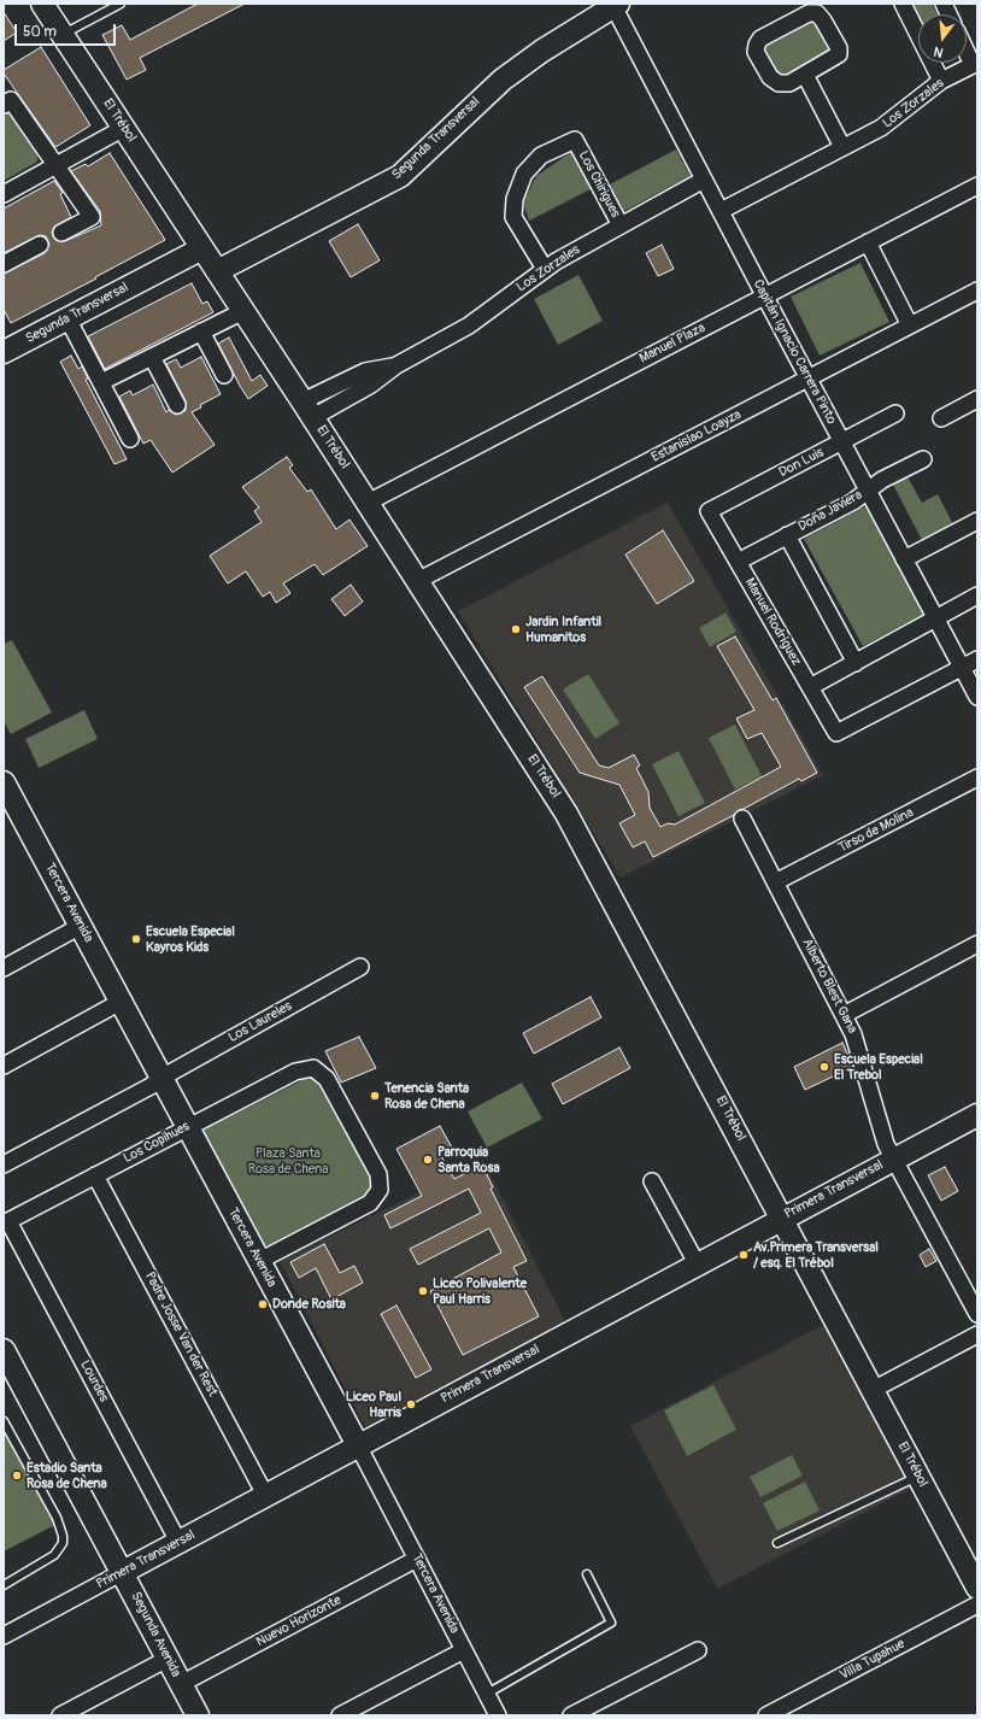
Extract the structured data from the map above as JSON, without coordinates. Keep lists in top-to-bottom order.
{
  "streets": {
    "street": [
      "Los Zorzales",
      "El Trébol",
      "Segunda Transversal",
      "Los Chirigues",
      "Manuel Plaza",
      "Capitán Ignacio Carrera Pinto",
      "Estanislao Loayza",
      "Don Luis",
      "Doña Javiera",
      "Manuel Rodríguez",
      "Tirso de Molina",
      "Tercera Avenida",
      "Alberto Blest Gana",
      "Los Laureles",
      "Los Copihues",
      "Primera Transversal",
      "Padre Josse Van der Rest",
      "Lourdes",
      "Nuevo Horizonte",
      "Segunda Avenida",
      "Villa Tupahue"
    ]
  },
  "crossings": [
    ["Los Zorzales", "El Trébol"],
    ["Los Zorzales", "Los Chirigues"],
    ["Los Zorzales", "Capitán Ignacio Carrera Pinto"],
    ["El Trébol", "Segunda Transversal"],
    ["El Trébol", "Manuel Plaza"],
    ["El Trébol", "Estanislao Loayza"],
    ["El Trébol", "Primera Transversal"],
    ["Segunda Transversal", "Capitán Ignacio Carrera Pinto"],
    ["Manuel Plaza", "Capitán Ignacio Carrera Pinto"],
    ["Capitán Ignacio Carrera Pinto", "Estanislao Loayza"],
    ["Capitán Ignacio Carrera Pinto", "Don Luis"],
    ["Capitán Ignacio Carrera Pinto", "Doña Javiera"],
    ["Capitán Ignacio Carrera Pinto", "Manuel Rodríguez"],
    ["Don Luis", "Manuel Rodríguez"],
    ["Doña Javiera", "Manuel Rodríguez"],
    ["Tirso de Molina", "Alberto Blest Gana"],
    ["Tercera Avenida", "Los Laureles"],
    ["Tercera Avenida", "Los Copihues"],
    ["Tercera Avenida", "Primera Transversal"],
    ["Tercera Avenida", "Nuevo Horizonte"],
    ["Alberto Blest Gana", "Primera Transversal"],
    ["Los Copihues", "Padre Josse Van der Rest"],
    ["Los Copihues", "Lourdes"],
    ["Primera Transversal", "Padre Josse Van der Rest"],
    ["Primera Transversal", "Lourdes"],
    ["Primera Transversal", "Segunda Avenida"],
    ["Nuevo Horizonte", "Segunda Avenida"]
  ],
  "parks": ["Plaza Santa Rosa de Chena"],
  "places": [
    "Jardin Infantil Humanitos",
    "Escuela Especial Kayros Kids",
    "Escuela Especial El Trebol",
    "Tenencia Santa Rosa de Chena",
    "Parroquia Santa Rosa",
    "Av.Primera Transversal / esq. El Trébol",
    "Liceo Polivalente Paul Harris",
    "Donde Rosita",
    "Liceo Paul Harris",
    "Estadio Santa Rosa de Chena"
  ],
  "scale_bar": "50 m",
  "north": "bottom"
}
